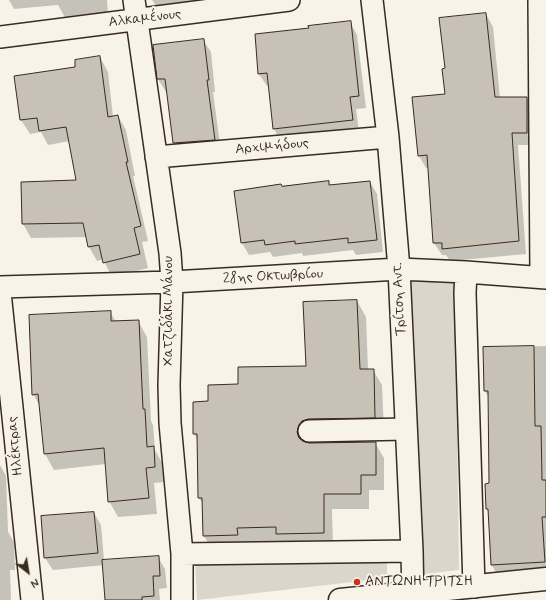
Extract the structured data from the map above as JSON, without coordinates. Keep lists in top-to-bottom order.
{
  "streets": {
    "street": [
      "Αλκαμένους",
      "Αρχιμήδους",
      "28ης Οκτωβρίου",
      "Τρίτση Αντ.",
      "Χατζιδάκι Μάνου",
      "Ηλέκτρας"
    ]
  },
  "crossings": [
    ["Αλκαμένους", "Χατζιδάκι Μάνου"],
    ["Αρχιμήδους", "Τρίτση Αντ."],
    ["Αρχιμήδους", "Χατζιδάκι Μάνου"],
    ["28ης Οκτωβρίου", "Τρίτση Αντ."],
    ["28ης Οκτωβρίου", "Χατζιδάκι Μάνου"]
  ],
  "places": ["ΑΝΤΩΝΗ ΤΡΙΤΣΗ"],
  "north": "bottom right"
}
